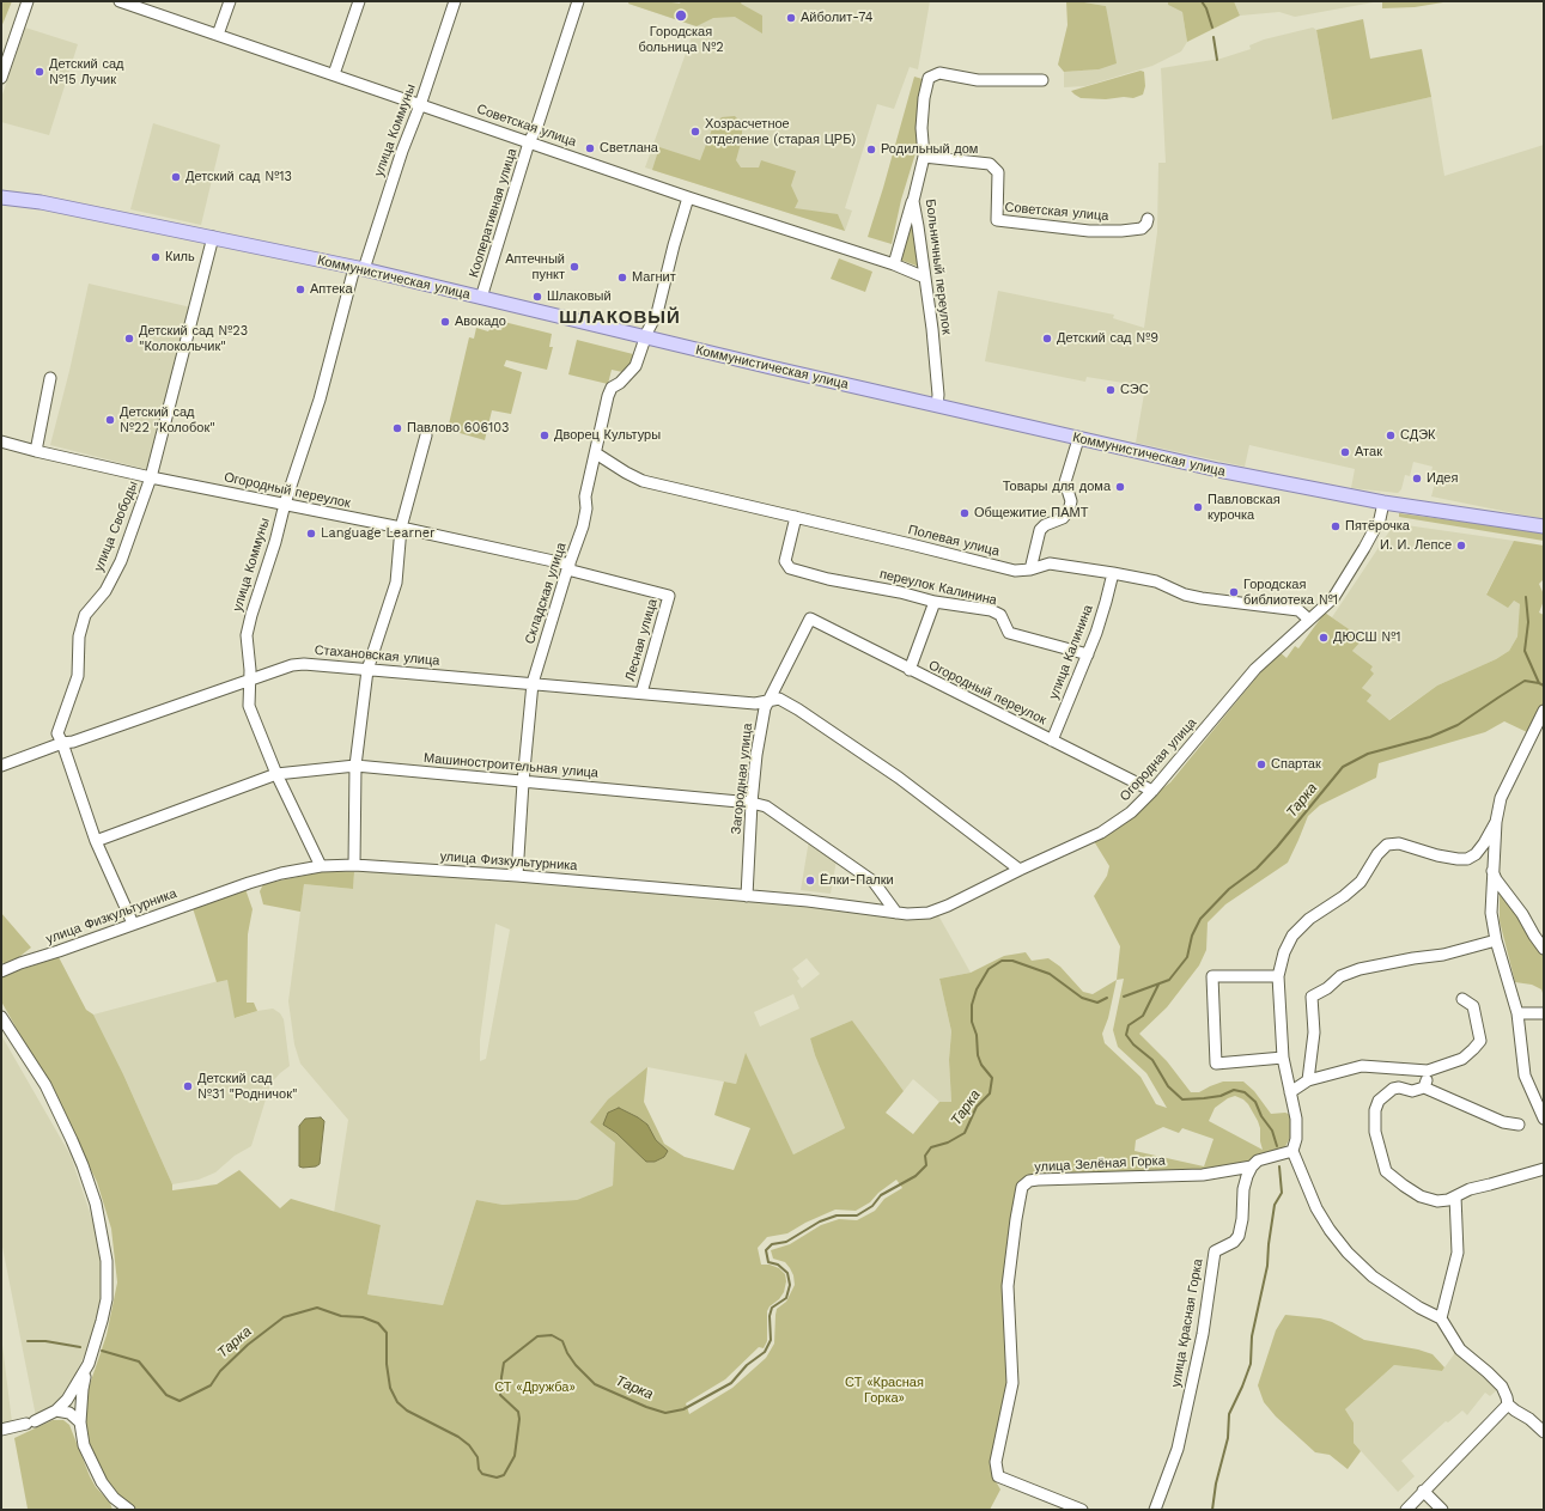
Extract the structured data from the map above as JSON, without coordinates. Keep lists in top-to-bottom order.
{
  "streets": {
    "main road": ["Коммунистическая улица"],
    "street": [
      "Советская улица",
      "улица Коммуны",
      "Кооперативная улица",
      "Больничный переулок",
      "Огородный переулок",
      "улица Свободы",
      "Полевая улица",
      "переулок Калинина",
      "Складская улица",
      "Лесная улица",
      "улица Калинина",
      "Стахановская улица",
      "Огородная улица",
      "Машиностроительная улица",
      "Загородная улица",
      "улица Физкультурника",
      "улица Зелёная Горка",
      "улица Красная Горка"
    ]
  },
  "crossings": [
    ["Советская улица", "улица Коммуны"],
    ["Советская улица", "Кооперативная улица"],
    ["Советская улица", "Больничный переулок"],
    ["Советская улица", "Складская улица"],
    ["улица Коммуны", "Коммунистическая улица"],
    ["улица Коммуны", "Огородный переулок"],
    ["улица Коммуны", "Стахановская улица"],
    ["улица Коммуны", "Машиностроительная улица"],
    ["улица Коммуны", "улица Физкультурника"],
    ["Кооперативная улица", "Коммунистическая улица"],
    ["Больничный переулок", "Коммунистическая улица"],
    ["Коммунистическая улица", "улица Свободы"],
    ["Коммунистическая улица", "Складская улица"],
    ["Коммунистическая улица", "Огородная улица"],
    ["Огородный переулок", "улица Свободы"],
    ["Огородный переулок", "Складская улица"],
    ["Огородный переулок", "Лесная улица"],
    ["Огородный переулок", "улица Калинина"],
    ["Огородный переулок", "Огородная улица"],
    ["Огородный переулок", "Загородная улица"],
    ["улица Свободы", "Стахановская улица"],
    ["улица Свободы", "Машиностроительная улица"],
    ["улица Свободы", "улица Физкультурника"],
    ["Полевая улица", "переулок Калинина"],
    ["Полевая улица", "Складская улица"],
    ["Полевая улица", "улица Калинина"],
    ["Полевая улица", "Огородная улица"],
    ["переулок Калинина", "улица Калинина"],
    ["Складская улица", "Стахановская улица"],
    ["Складская улица", "Машиностроительная улица"],
    ["Складская улица", "улица Физкультурника"],
    ["Лесная улица", "Стахановская улица"],
    ["Стахановская улица", "Загородная улица"],
    ["Огородная улица", "улица Физкультурника"],
    ["Машиностроительная улица", "Загородная улица"],
    ["Машиностроительная улица", "улица Физкультурника"],
    ["Загородная улица", "улица Физкультурника"],
    ["улица Зелёная Горка", "улица Красная Горка"]
  ],
  "districts": ["ШЛАКОВЫЙ"],
  "water": ["Тарка"],
  "parks": ["СТ «Красная Горка»", "СТ «Дружба»"],
  "places": [
    "Городская больница №2",
    "Айболит-74",
    "Детский сад №15 Лучик",
    "Хозрасчетное отделение (старая ЦРБ)",
    "Светлана",
    "Родильный дом",
    "Детский сад №13",
    "Киль",
    "Аптечный пункт",
    "Магнит",
    "Аптека",
    "Шлаковый",
    "Авокадо",
    "Детский сад №23 \"Колокольчик\"",
    "Детский сад №9",
    "СЭС",
    "Детский сад №22 \"Колобок\"",
    "Павлово 606103",
    "Дворец Культуры",
    "СДЭК",
    "Атак",
    "Идея",
    "Товары для дома",
    "Павловская курочка",
    "Общежитие ПАМТ",
    "Пятёрочка",
    "Language Learner",
    "И. И. Лепсе",
    "Городская библиотека №1",
    "ДЮСШ №1",
    "Спартак",
    "Ёлки-Палки",
    "Детский сад №31 \"Родничок\""
  ]
}
